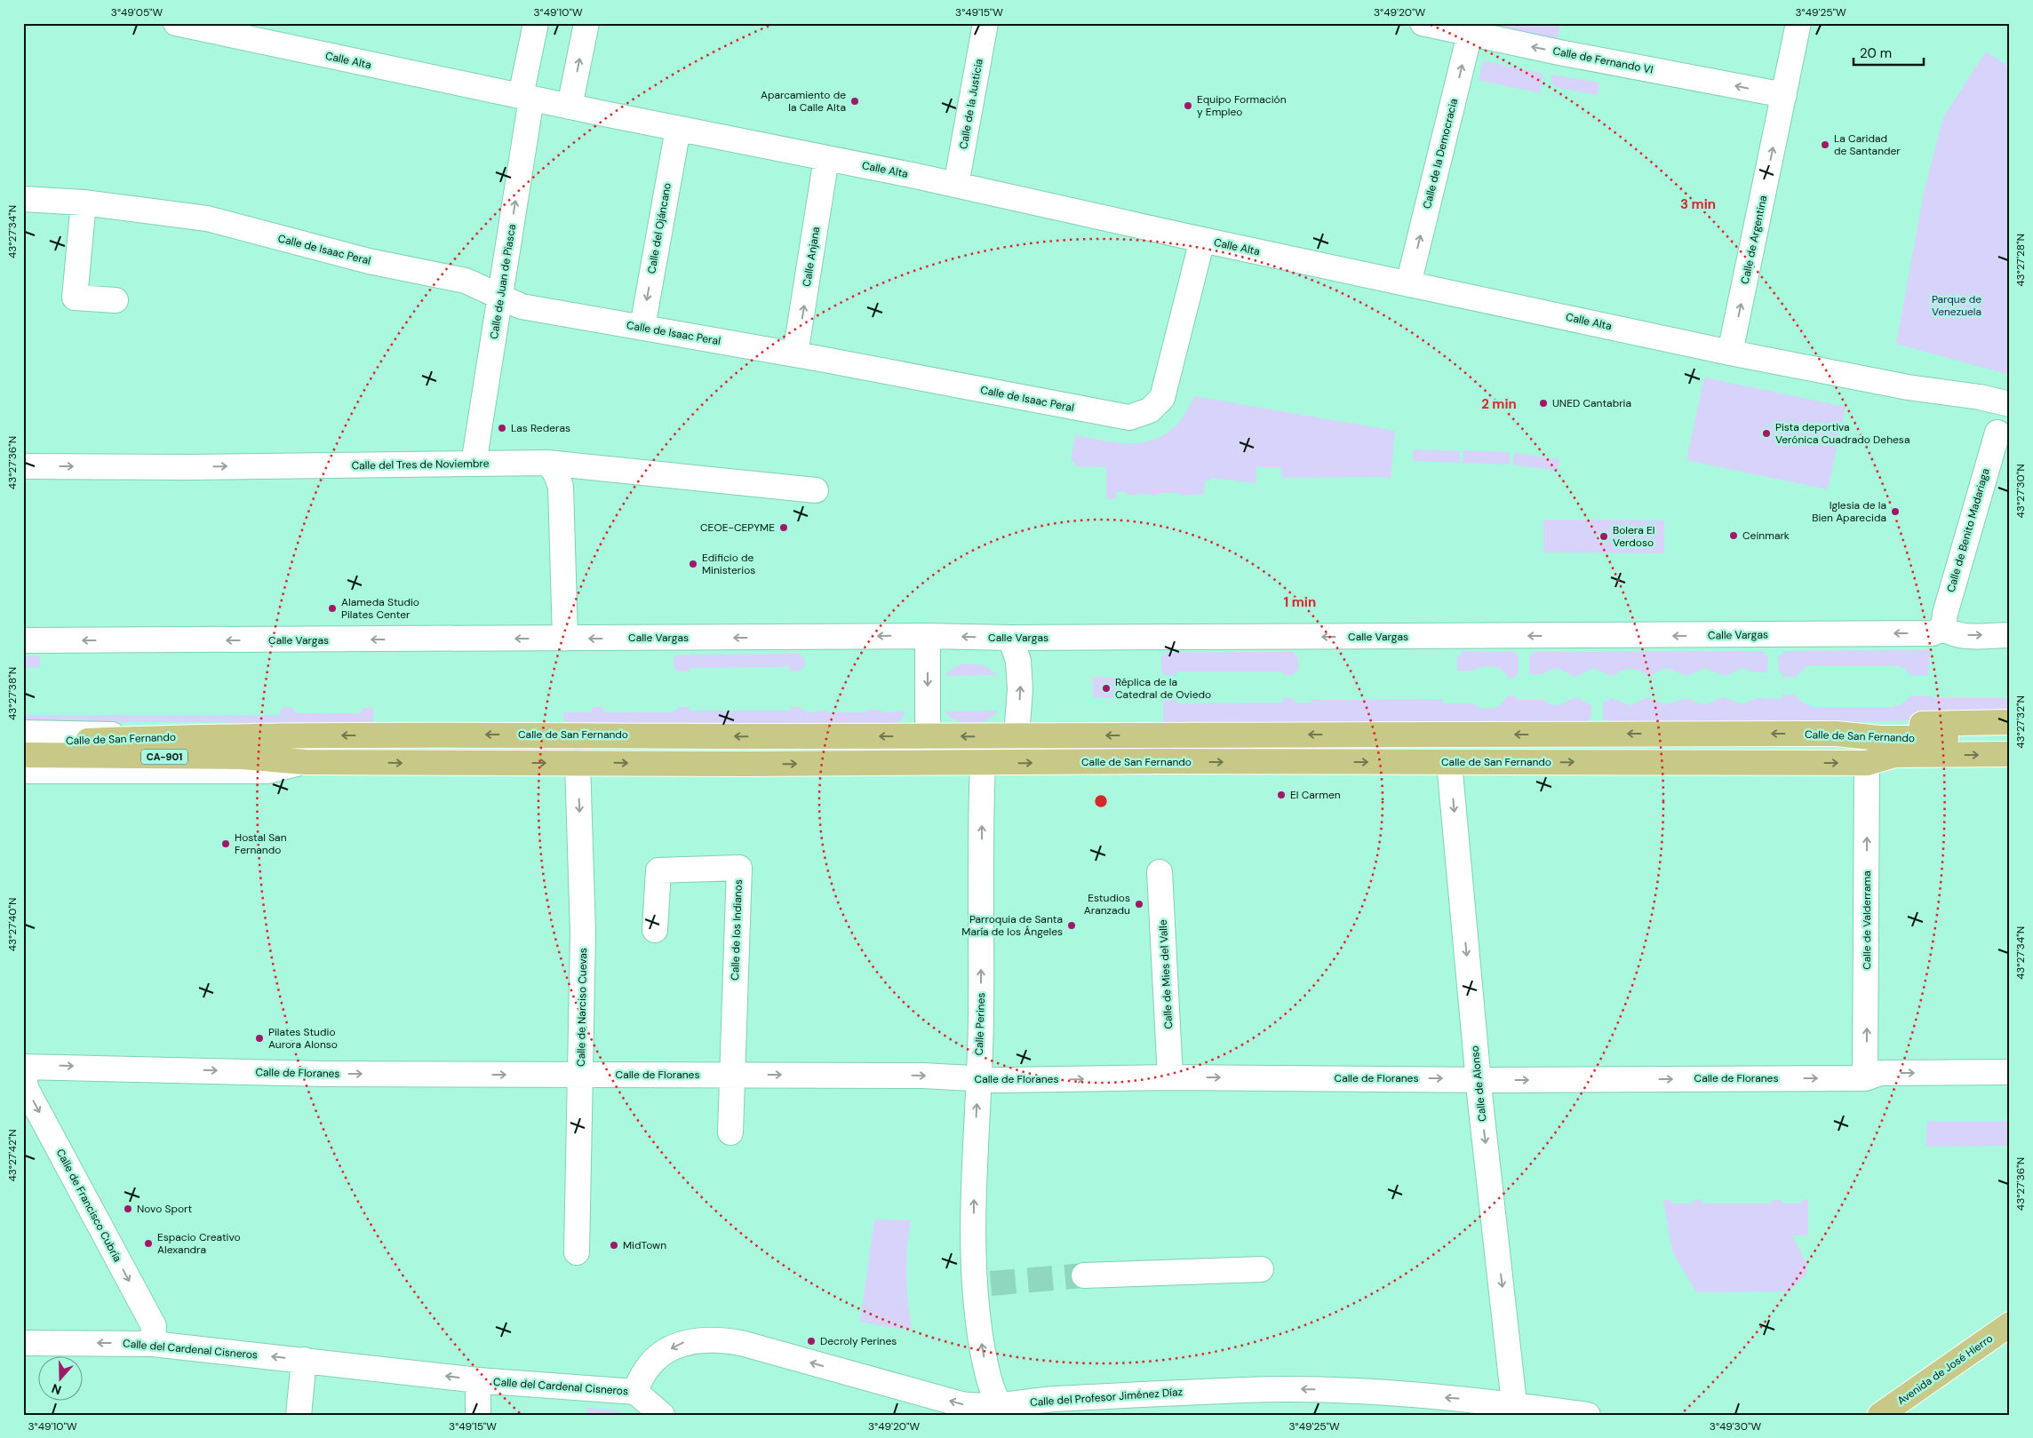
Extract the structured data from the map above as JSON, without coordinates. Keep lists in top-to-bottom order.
{
  "streets": {
    "main road": ["Calle de San Fernando", "CA-901", "Avenida de José Hierro"],
    "street": [
      "Calle Alta",
      "Calle de Fernando VI",
      "Calle de la Justicia",
      "Calle de la Democracia",
      "Calle del Ojáncano",
      "Calle de Argentina",
      "Calle de Isaac Peral",
      "Calle Anjana",
      "Calle de Juan de Piasca",
      "Calle del Tres de Noviembre",
      "Calle de Benito Madariaga",
      "Calle Vargas",
      "Calle de Valderrama",
      "Calle de los Indianos",
      "Calle de Mies del Valle",
      "Calle de Narciso Cuevas",
      "Calle Perines",
      "Calle de Floranes",
      "Calle de Alonso",
      "Calle de Francisco Cubría",
      "Calle del Cardenal Cisneros",
      "Calle del Profesor Jiménez Díaz"
    ]
  },
  "crossings": [
    ["Calle Alta", "Calle de la Justicia"],
    ["Calle Alta", "Calle de la Democracia"],
    ["Calle Alta", "Calle del Ojáncano"],
    ["Calle Alta", "Calle de Argentina"],
    ["Calle Alta", "Calle de Isaac Peral"],
    ["Calle Alta", "Calle Anjana"],
    ["Calle Alta", "Calle de Juan de Piasca"],
    ["Calle Alta", "Calle de Benito Madariaga"],
    ["Calle de Fernando VI", "Calle de la Democracia"],
    ["Calle de Fernando VI", "Calle de Argentina"],
    ["Calle del Ojáncano", "Calle de Isaac Peral"],
    ["Calle de Isaac Peral", "Calle Anjana"],
    ["Calle de Isaac Peral", "Calle de Juan de Piasca"],
    ["Calle de Juan de Piasca", "Calle del Tres de Noviembre"],
    ["Calle de Benito Madariaga", "Calle Vargas"],
    ["Calle de San Fernando", "Calle de Valderrama"],
    ["Calle de San Fernando", "Calle de Narciso Cuevas"],
    ["Calle de San Fernando", "Calle Perines"],
    ["Calle de San Fernando", "Calle de Alonso"],
    ["Calle de Valderrama", "Calle de Floranes"],
    ["Calle de los Indianos", "Calle de Floranes"],
    ["Calle de Mies del Valle", "Calle de Floranes"],
    ["Calle de Narciso Cuevas", "Calle de Floranes"],
    ["Calle Perines", "Calle de Floranes"],
    ["Calle Perines", "Calle del Profesor Jiménez Díaz"],
    ["Calle de Floranes", "Calle de Alonso"],
    ["Calle de Floranes", "Calle de Francisco Cubría"],
    ["Calle de Alonso", "Calle del Profesor Jiménez Díaz"],
    ["Calle de Francisco Cubría", "Calle del Cardenal Cisneros"],
    ["Calle del Cardenal Cisneros", "Calle del Profesor Jiménez Díaz"]
  ],
  "one_way": [
    "Calle de Fernando VI",
    "Calle de la Democracia",
    "Calle del Ojáncano",
    "Calle de Argentina",
    "Calle Anjana",
    "Calle de Juan de Piasca",
    "Calle del Tres de Noviembre",
    "Calle Vargas",
    "Calle de Valderrama",
    "Calle de Narciso Cuevas",
    "Calle Perines",
    "Calle de Floranes",
    "Calle de Alonso",
    "Calle de Francisco Cubría",
    "Calle del Cardenal Cisneros",
    "Calle del Profesor Jiménez Díaz"
  ],
  "parks": ["Parque de Venezuela"],
  "places": [
    "Aparcamiento de la Calle Alta",
    "Equipo Formación y Empleo",
    "La Caridad de Santander",
    "UNED Cantabria",
    "Las Rederas",
    "Pista deportiva Verónica Cuadrado Dehesa",
    "Iglesia de la Bien Aparecida",
    "CEOE-CEPYME",
    "Ceinmark",
    "Bolera El Verdoso",
    "Edificio de Ministerios",
    "Alameda Studio Pilates Center",
    "Réplica de la Catedral de Oviedo",
    "El Carmen",
    "Hostal San Fernando",
    "Estudios Aranzadu",
    "Parroquia de Santa María de los Ángeles",
    "Pilates Studio Aurora Alonso",
    "Novo Sport",
    "Espacio Creativo Alexandra",
    "MidTown",
    "Decroly Perines"
  ],
  "scale_bar": "20 m",
  "north": "bottom",
  "coordinates": [
    "3°49'05\"W",
    "3°49'10\"W",
    "3°49'15\"W",
    "3°49'20\"W",
    "3°49'25\"W",
    "43°27'34\"N",
    "43°27'28\"N",
    "43°27'36\"N",
    "43°27'30\"N",
    "43°27'38\"N",
    "43°27'32\"N",
    "43°27'40\"N",
    "43°27'42\"N",
    "3°49'30\"W"
  ],
  "rings": ["3 min", "2 min", "1 min"]
}
